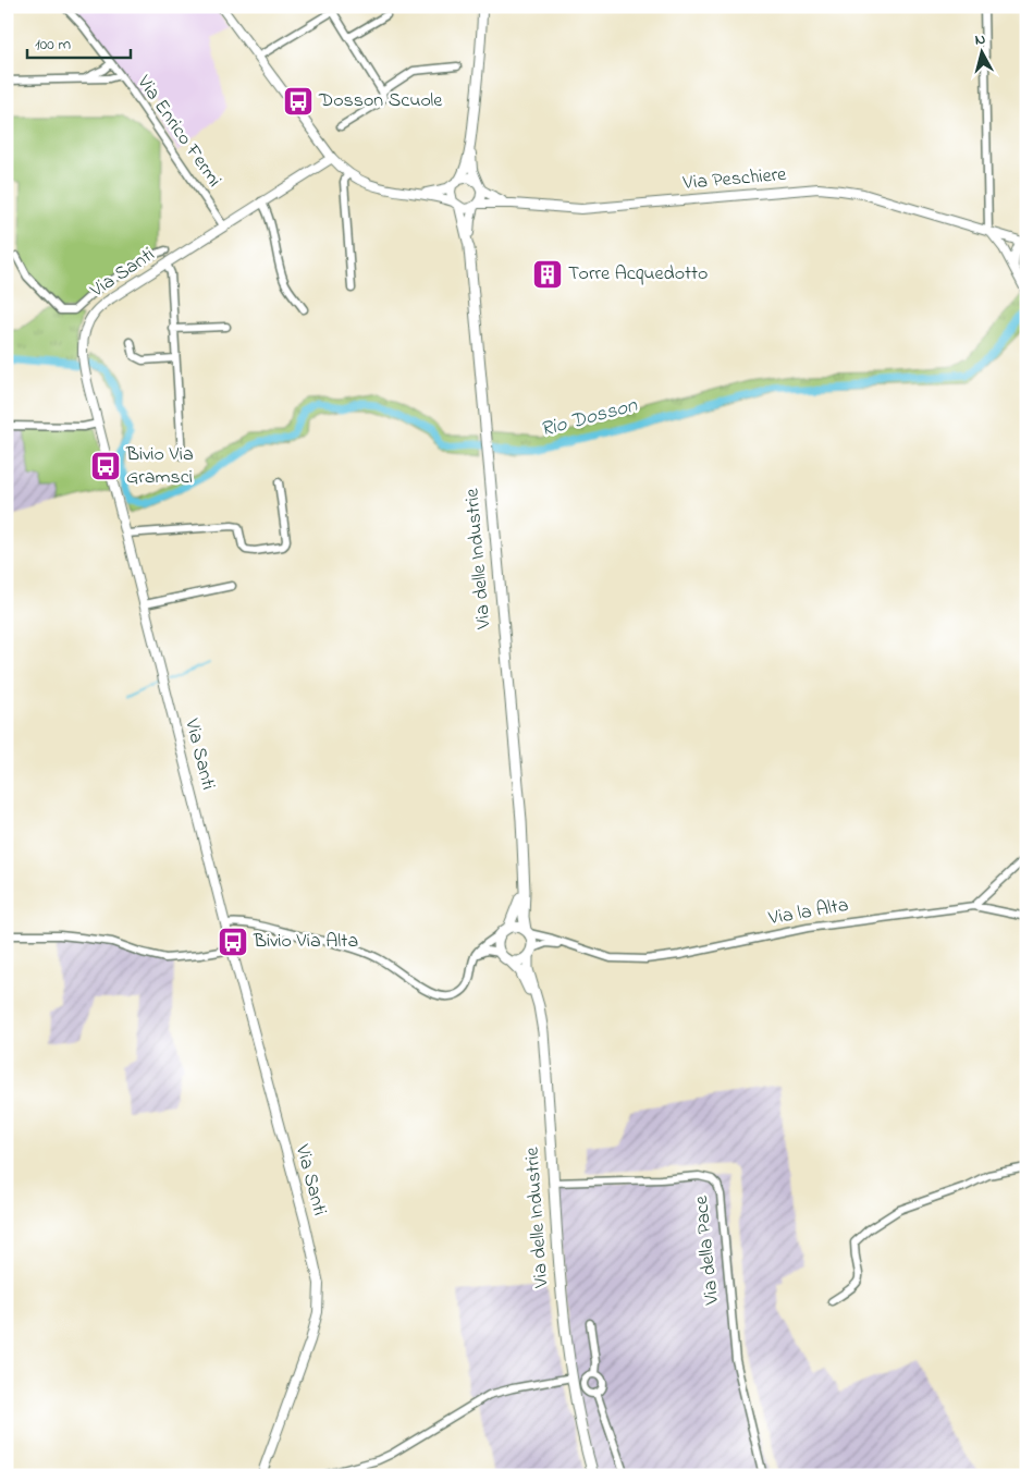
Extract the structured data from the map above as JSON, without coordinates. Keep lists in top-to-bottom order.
{
  "streets": {
    "main road": ["Via delle Industrie"],
    "street": [
      "Via Enrico Fermi",
      "Via Peschiere",
      "Via Santi",
      "Via la Alta",
      "Via della Pace"
    ]
  },
  "crossings": [
    ["Via Enrico Fermi", "Via Santi"],
    ["Via Peschiere", "Via delle Industrie"],
    ["Via delle Industrie", "Via della Pace"]
  ],
  "water": ["Rio Dosson"],
  "places": {
    "bus stop": ["Dosson Scuole", "Bivio Via Gramsci", "Bivio Via Alta"],
    "building": ["Torre Acquedotto"]
  },
  "scale_bar": "100 m",
  "north": "top"
}
